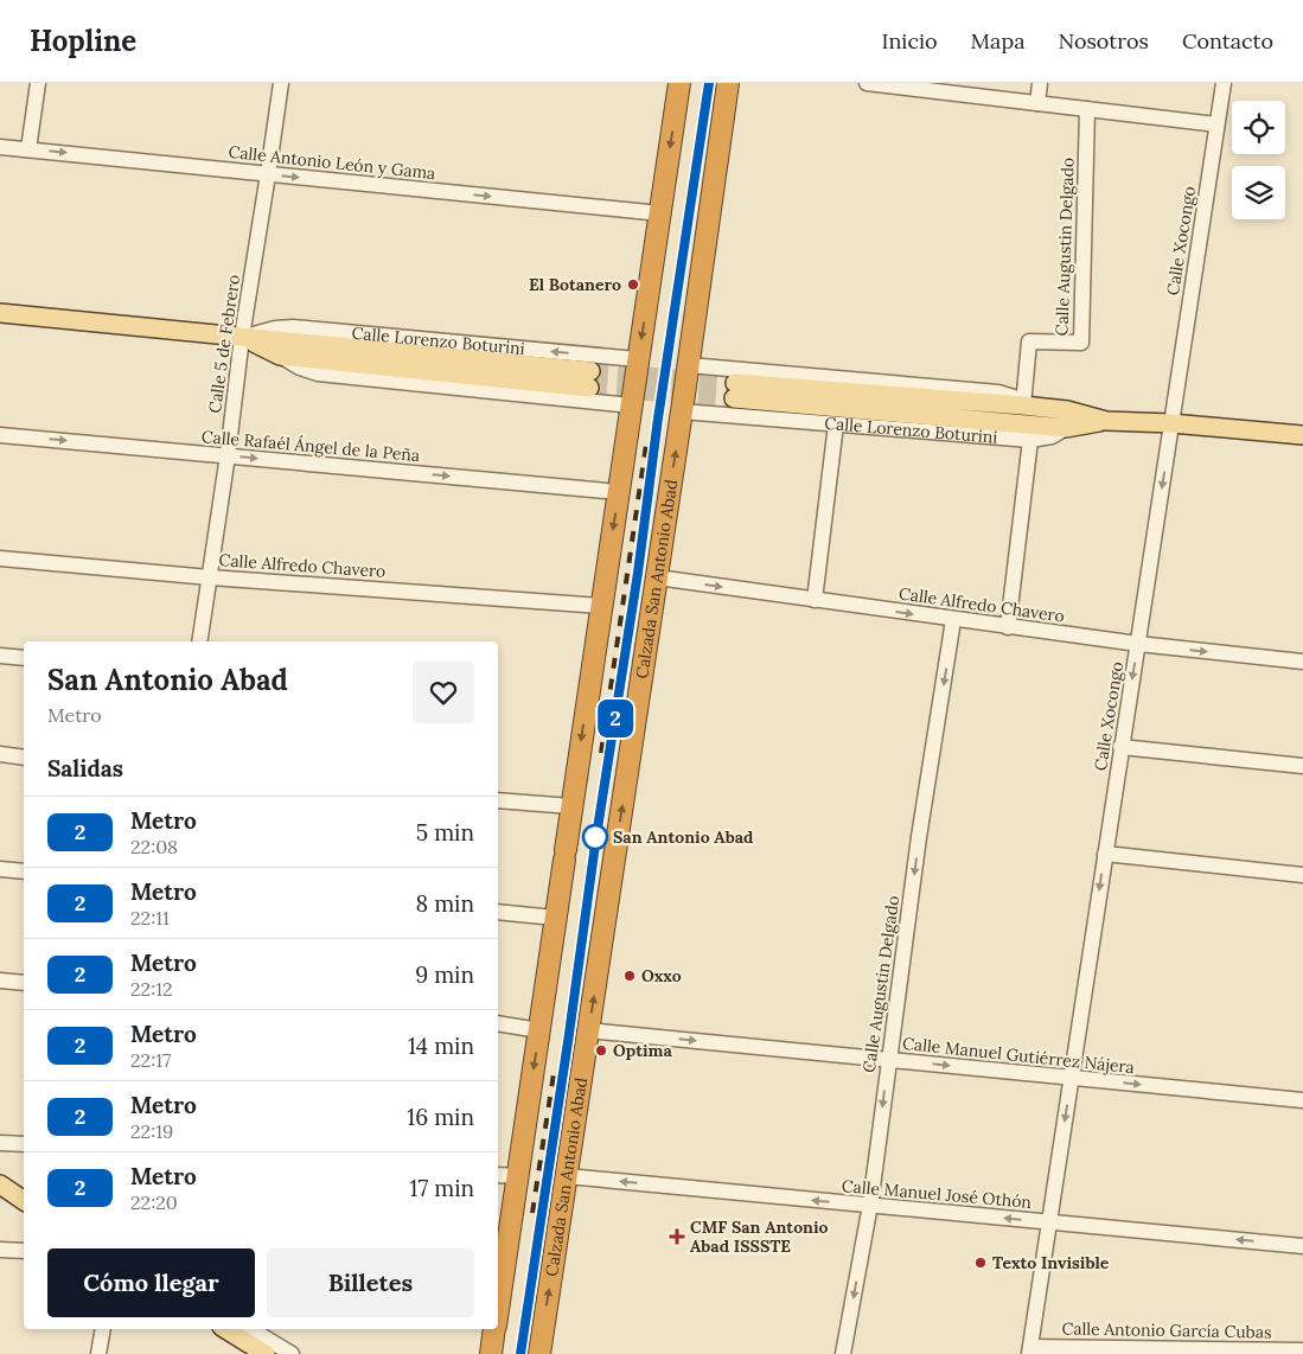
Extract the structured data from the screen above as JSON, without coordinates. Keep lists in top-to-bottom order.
{
  "streets": {
    "highway": ["Calzada San Antonio Abad"],
    "main road": ["Calle Lorenzo Boturini"],
    "street": [
      "Calle Antonio León y Gama",
      "Calle Xocongo",
      "Calle Augustin Delgado",
      "Calle 5 de Febrero",
      "Calle Rafaél Ángel de la Peña",
      "Calle Alfredo Chavero",
      "Calle Manuel Gutiérrez Nájera",
      "Calle Manuel José Othón",
      "Calle Antonio García Cubas"
    ]
  },
  "crossings": [
    ["Calle Antonio León y Gama", "Calle 5 de Febrero"],
    ["Calle Xocongo", "Calle Lorenzo Boturini"],
    ["Calle Xocongo", "Calle Alfredo Chavero"],
    ["Calle Xocongo", "Calle Manuel Gutiérrez Nájera"],
    ["Calle Xocongo", "Calle Manuel José Othón"],
    ["Calle Xocongo", "Calle Antonio García Cubas"],
    ["Calle Augustin Delgado", "Calle Lorenzo Boturini"],
    ["Calle Augustin Delgado", "Calle Alfredo Chavero"],
    ["Calle Augustin Delgado", "Calle Manuel Gutiérrez Nájera"],
    ["Calle Augustin Delgado", "Calle Manuel José Othón"],
    ["Calle Lorenzo Boturini", "Calle 5 de Febrero"],
    ["Calle Lorenzo Boturini", "Calzada San Antonio Abad"],
    ["Calle 5 de Febrero", "Calle Rafaél Ángel de la Peña"],
    ["Calle 5 de Febrero", "Calle Alfredo Chavero"],
    ["Calle Alfredo Chavero", "Calzada San Antonio Abad"],
    ["Calzada San Antonio Abad", "Calle Manuel Gutiérrez Nájera"],
    ["Calzada San Antonio Abad", "Calle Manuel José Othón"]
  ],
  "one_way": [
    "Calle Antonio León y Gama",
    "Calle Xocongo",
    "Calle Augustin Delgado",
    "Calle Rafaél Ángel de la Peña",
    "Calle Manuel Gutiérrez Nájera",
    "Calle Manuel José Othón"
  ],
  "places": {
    "other": [
      "El Botanero",
      "San Antonio Abad",
      "Oxxo",
      "Optima",
      "Texto Invisible"
    ],
    "health": ["CMF San Antonio Abad ISSSTE"]
  },
  "lines": ["metro line 2"],
  "page": {
    "header": "Hopline",
    "nav": [
      "Inicio",
      "Mapa",
      "Nosotros",
      "Contacto"
    ],
    "on_map": "2",
    "heading": [
      ["San Antonio Abad", "Metro"],
      "Salidas"
    ],
    "list": [
      {
        "mark": "2",
        "name": "Metro",
        "note": "22:08",
        "value": "5 min"
      },
      {
        "mark": "2",
        "name": "Metro",
        "note": "22:11",
        "value": "8 min"
      },
      {
        "mark": "2",
        "name": "Metro",
        "note": "22:12",
        "value": "9 min"
      },
      {
        "mark": "2",
        "name": "Metro",
        "note": "22:17",
        "value": "14 min"
      },
      {
        "mark": "2",
        "name": "Metro",
        "note": "22:19",
        "value": "16 min"
      },
      {
        "mark": "2",
        "name": "Metro",
        "note": "22:20",
        "value": "17 min"
      }
    ],
    "buttons": ["Cómo llegar", "Billetes"]
  }
}
